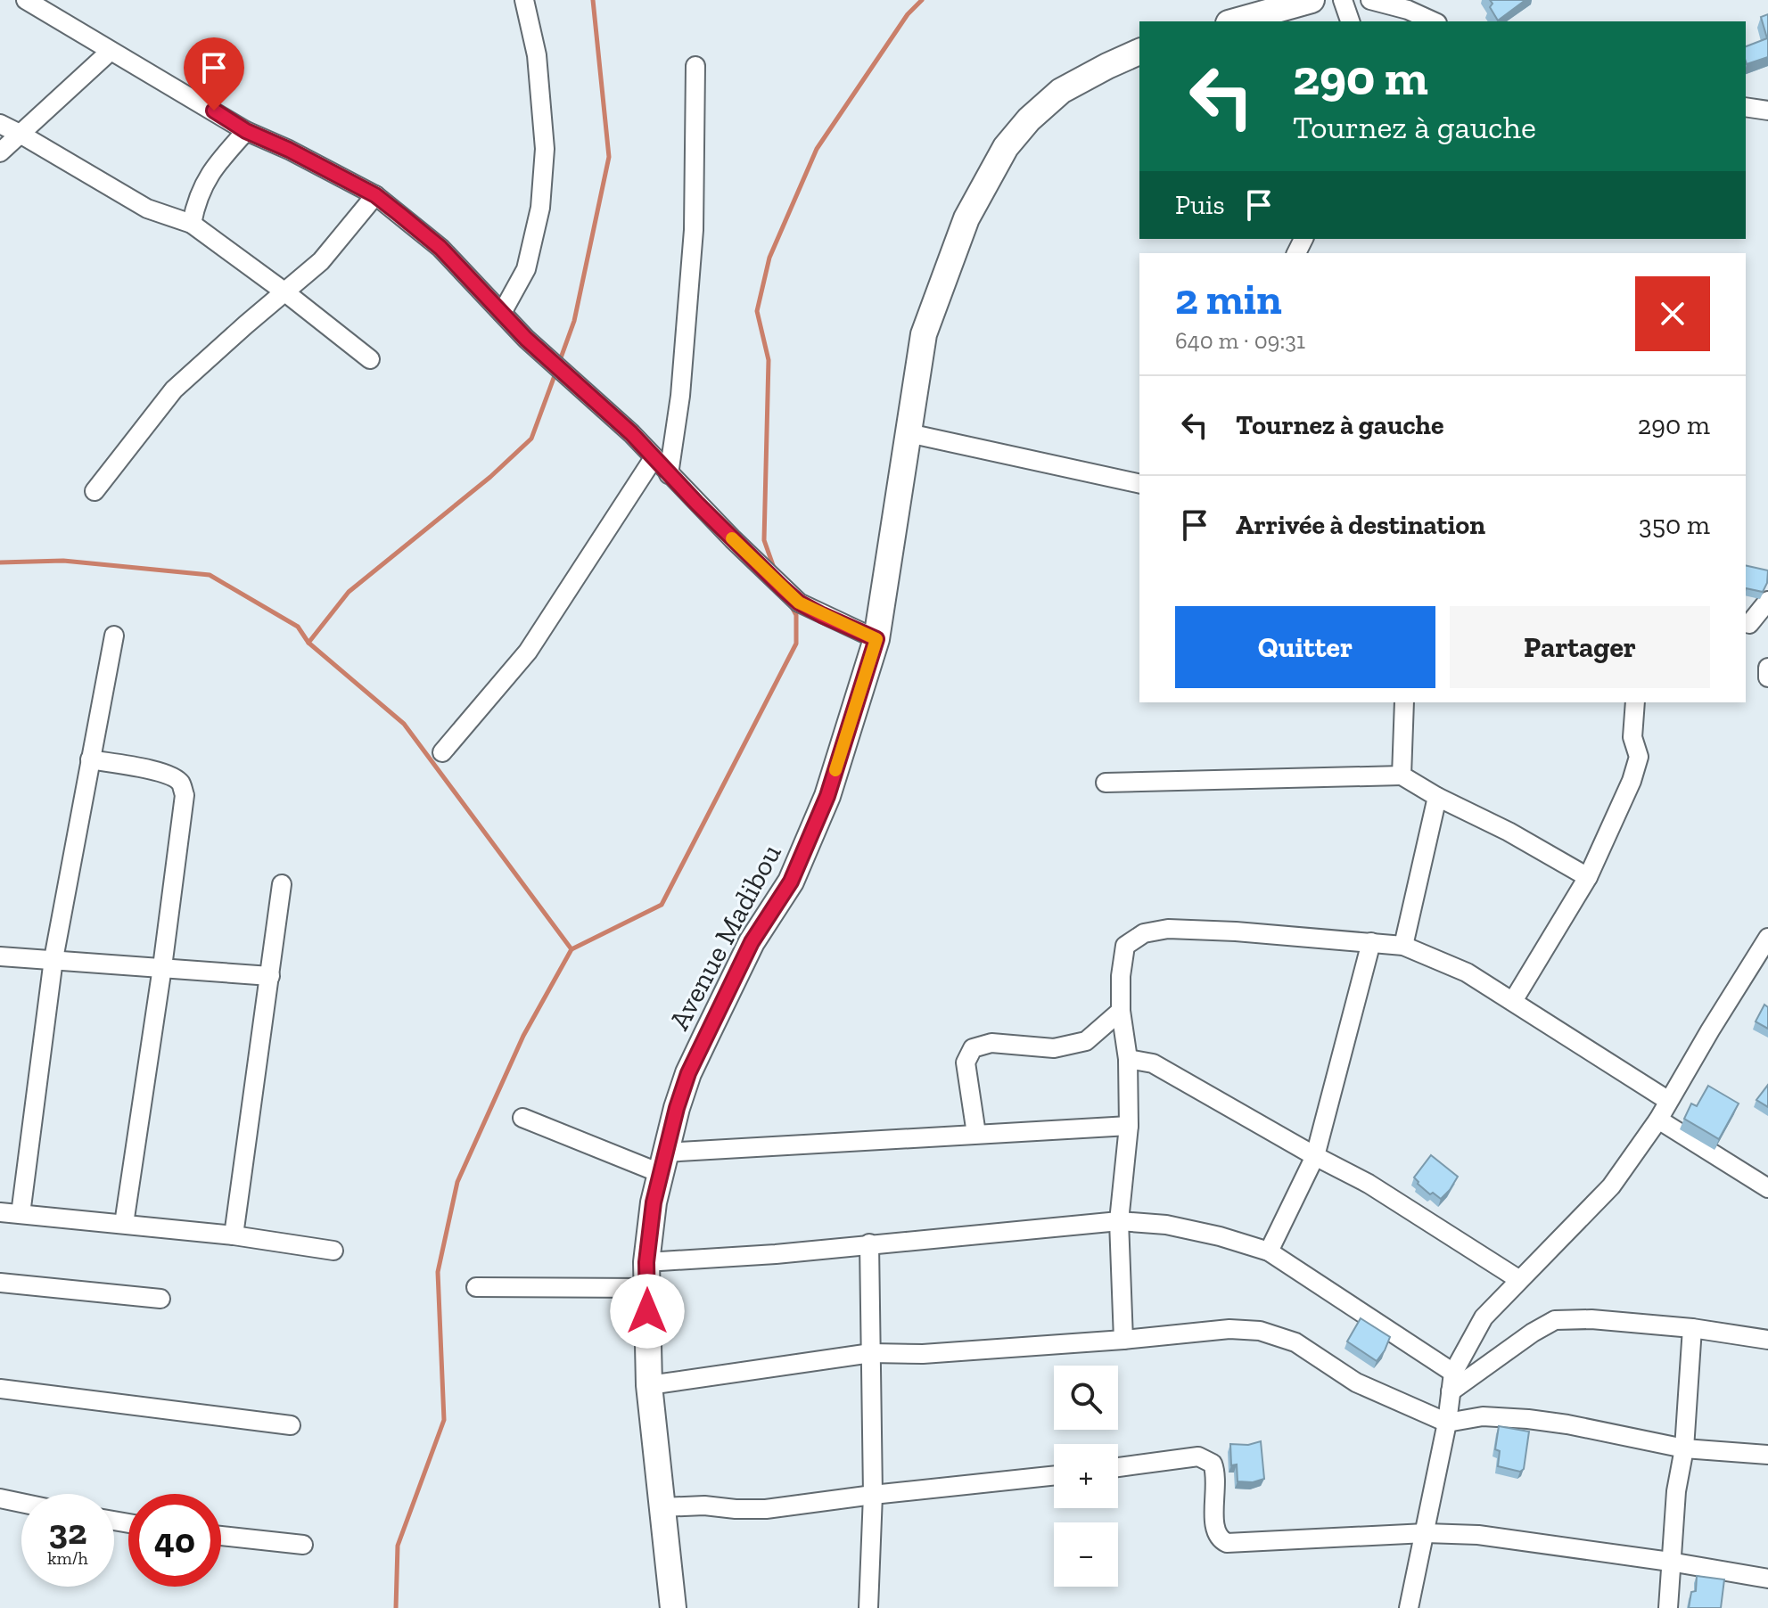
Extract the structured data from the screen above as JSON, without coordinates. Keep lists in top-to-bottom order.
{
  "streets": {
    "street": ["Avenue Madibou"]
  },
  "page": {
    "turn": ["290 m", "Tournez à gauche"],
    "then": "Puis",
    "heading": ["2 min", "640 m · 09:31"],
    "list": [
      {
        "name": "Tournez à gauche",
        "value": "290 m"
      },
      {
        "name": "Arrivée à destination",
        "value": "350 m"
      }
    ],
    "buttons": ["Quitter", "Partager"],
    "map_buttons": ["+", "−"],
    "speed": "32 km/h",
    "limit": "40"
  }
}
